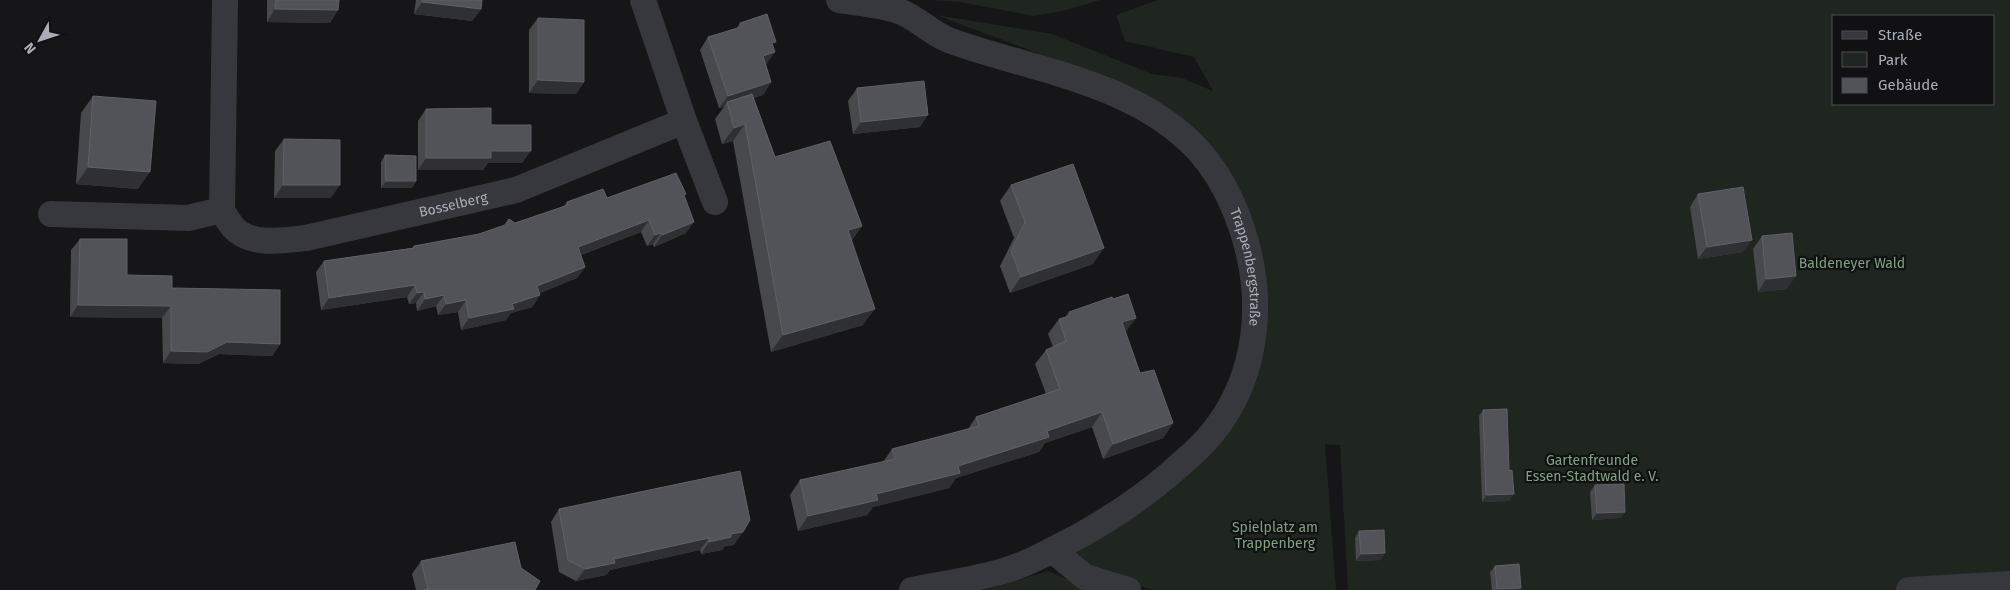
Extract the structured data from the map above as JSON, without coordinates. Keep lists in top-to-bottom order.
{
  "streets": {
    "street": ["Bosselberg", "Trappenbergstraße"]
  },
  "parks": ["Baldeneyer Wald", "Gartenfreunde Essen-Stadtwald e. V.", "Spielplatz am Trappenberg"],
  "legend": ["Straße", "Park", "Gebäude"],
  "north": "bottom left"
}
